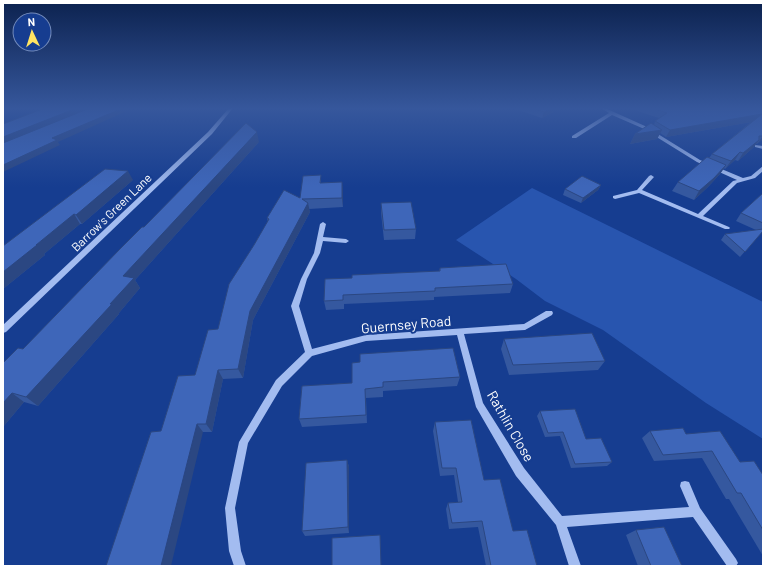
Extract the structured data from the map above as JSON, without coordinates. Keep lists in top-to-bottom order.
{
  "streets": {
    "street": ["Barrow's Green Lane", "Guernsey Road", "Rathlin Close"]
  },
  "crossings": [
    ["Guernsey Road", "Rathlin Close"]
  ],
  "north": "top"
}
